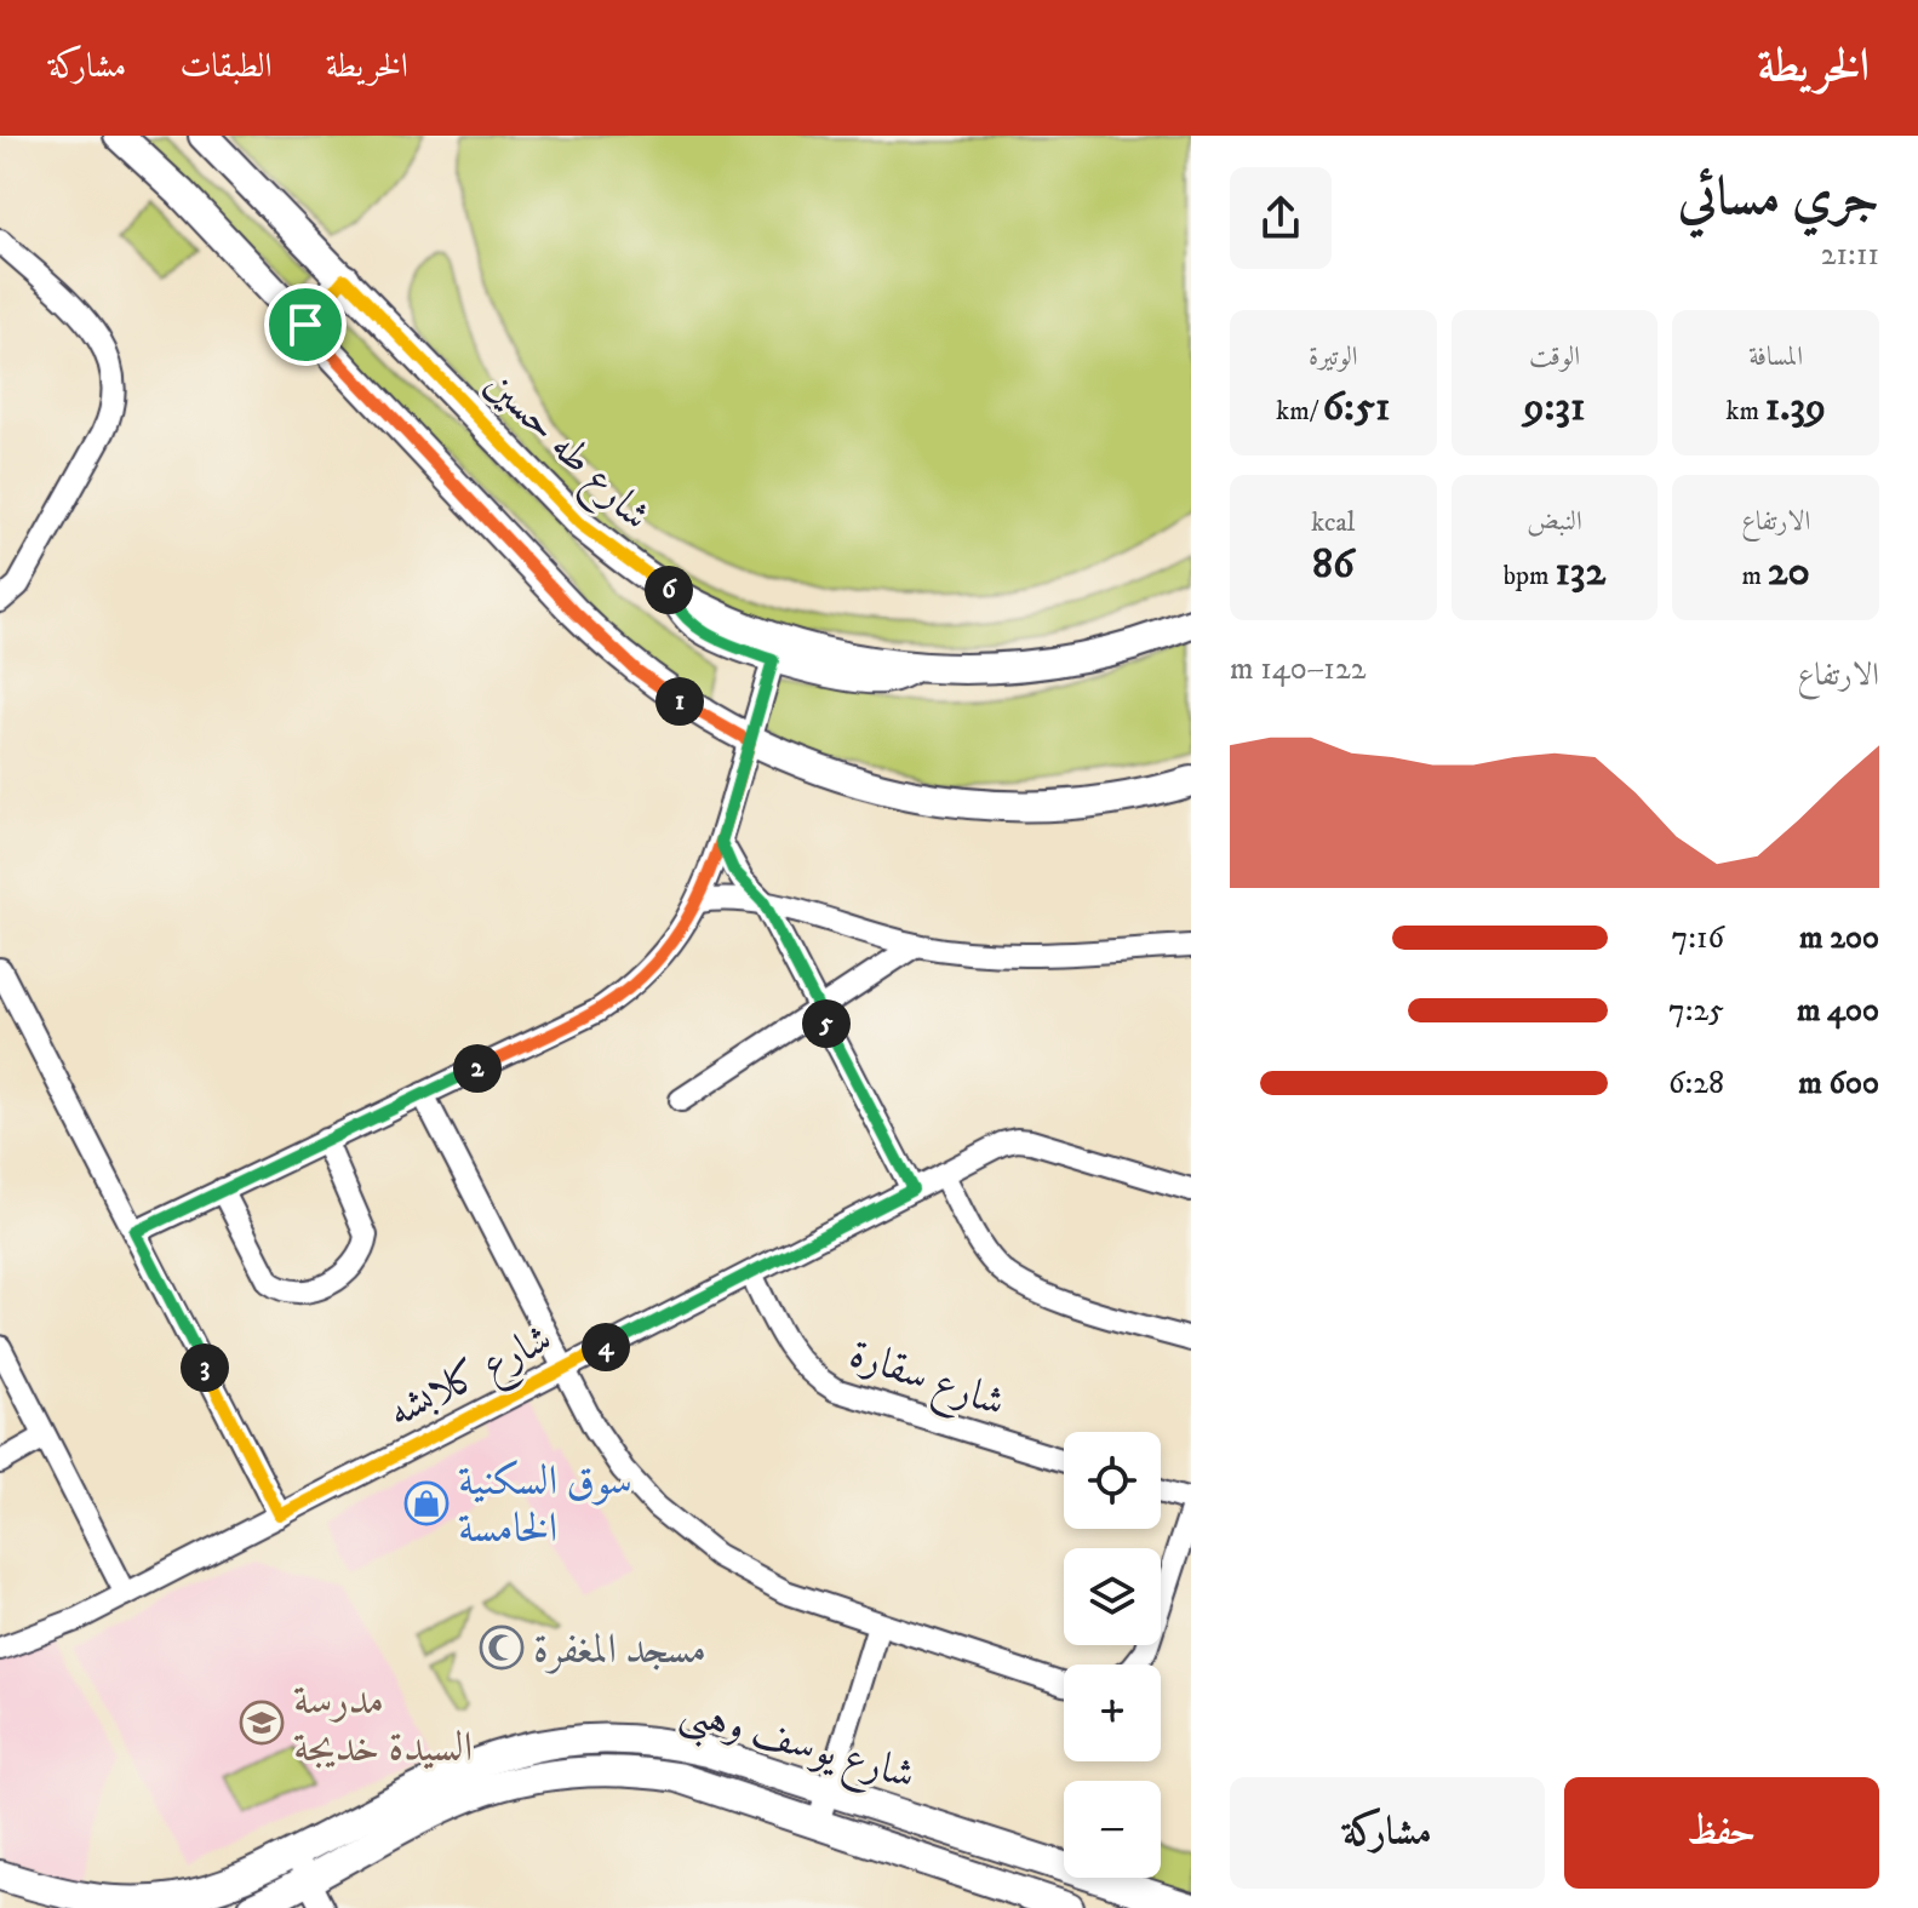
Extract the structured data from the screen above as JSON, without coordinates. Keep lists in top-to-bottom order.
{
  "streets": {
    "main road": ["شارع طه حسين", "شارع يوسف وهبى"],
    "street": ["شارع كلابشه", "شارع سقارة"]
  },
  "crossings": [
    ["شارع كلابشه", "شارع سقارة"]
  ],
  "places": {
    "shop": ["سوق السكنية الخامسة"],
    "mosque": ["مسجد المغفرة"],
    "school or university": ["مدرسة السيدة خديجة"]
  },
  "page": {
    "header": "الخريطة",
    "nav": ["الخريطة", "الطبقات", "مشاركة"],
    "heading": ["جري مسائي", "21:11"],
    "stats": [
      ["المسافة", "1.39 km"],
      ["الوقت", "9:31"],
      ["الوتيرة", "6:51 /km"],
      ["الارتفاع", "20 m"],
      ["النبض", "132 bpm"],
      ["kcal", "86"]
    ],
    "pins": [
      "6",
      "1",
      "5",
      "2",
      "4",
      "3"
    ],
    "chart": ["الارتفاع", "122–140 m"],
    "list": [
      {
        "name": "200 m",
        "note": "7:16"
      },
      {
        "name": "400 m",
        "note": "7:25"
      },
      {
        "name": "600 m",
        "note": "6:28"
      }
    ],
    "map_buttons": ["+", "−"],
    "buttons": ["حفظ", "مشاركة"]
  }
}
